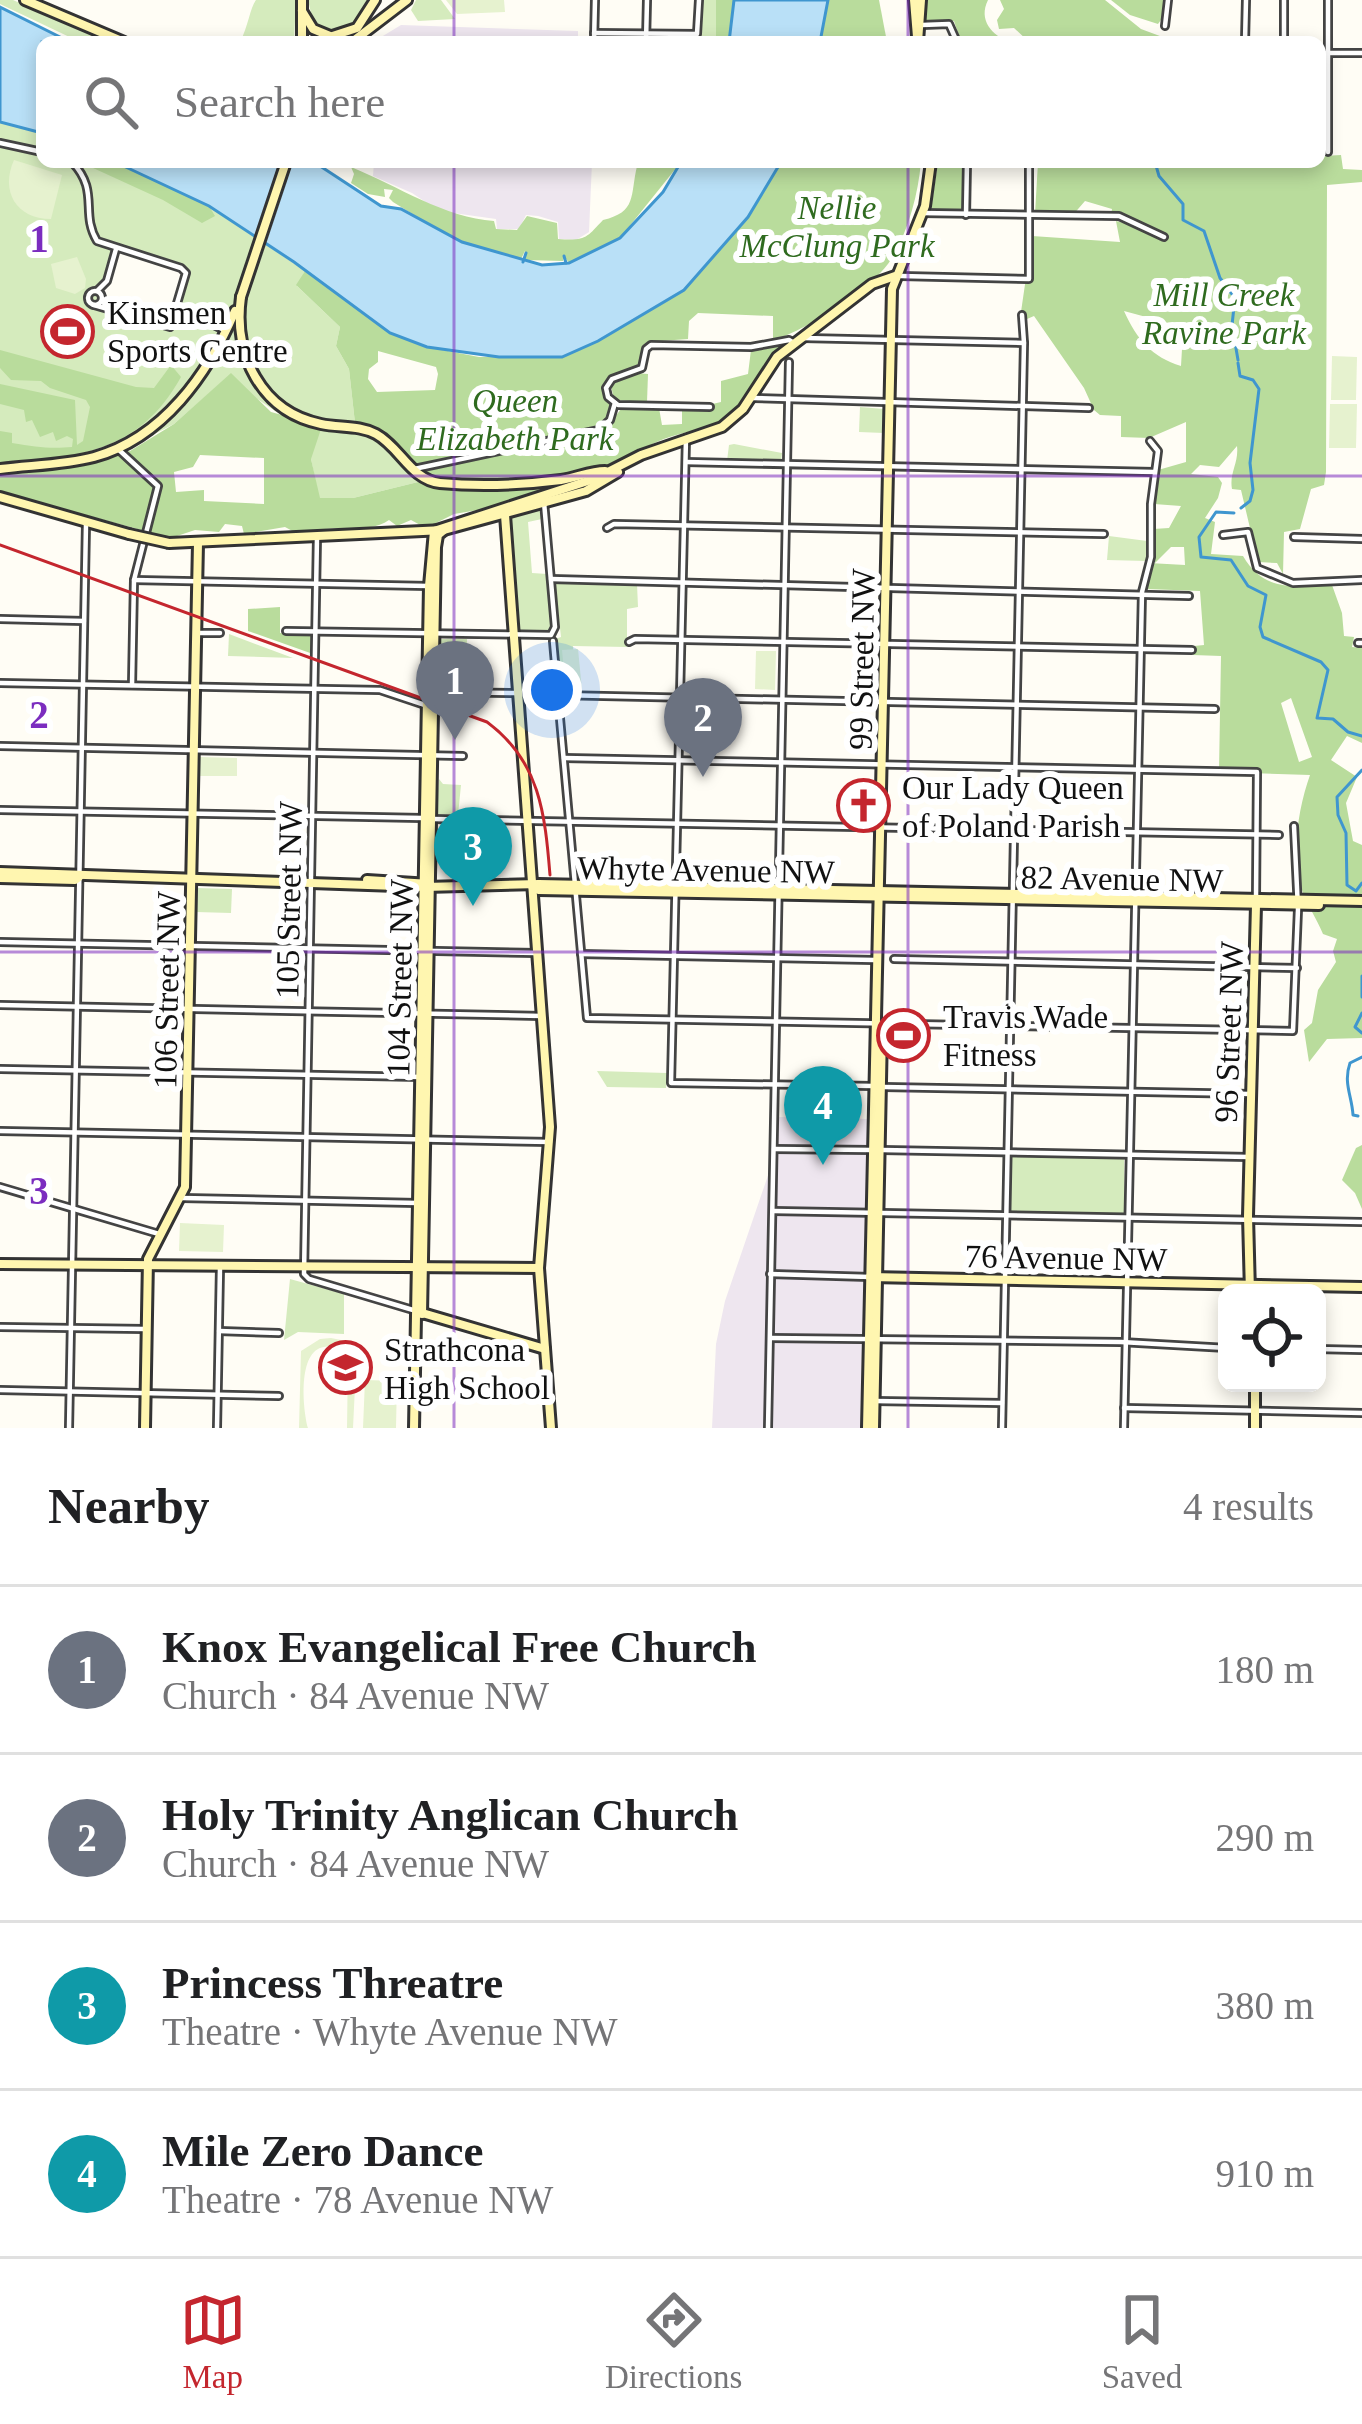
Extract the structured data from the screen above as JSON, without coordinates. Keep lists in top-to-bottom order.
{
  "streets": {
    "main road": [
      "99 Street NW",
      "Whyte Avenue NW",
      "82 Avenue NW",
      "104 Street NW",
      "106 Street NW",
      "96 Street NW",
      "76 Avenue NW"
    ],
    "street": ["105 Street NW"]
  },
  "crossings": [
    ["99 Street NW", "Whyte Avenue NW"],
    ["99 Street NW", "82 Avenue NW"],
    ["99 Street NW", "76 Avenue NW"],
    ["Whyte Avenue NW", "82 Avenue NW"],
    ["Whyte Avenue NW", "105 Street NW"],
    ["Whyte Avenue NW", "104 Street NW"],
    ["Whyte Avenue NW", "106 Street NW"],
    ["82 Avenue NW", "96 Street NW"]
  ],
  "parks": ["Nellie McClung Park", "Mill Creek Ravine Park", "Queen Elizabeth Park"],
  "places": {
    "sports": ["Kinsmen Sports Centre", "Travis Wade Fitness"],
    "church": ["Our Lady Queen of Poland Parish"],
    "school or university": ["Strathcona High School"]
  },
  "page": {
    "search": "Search here",
    "pins": [
      "1",
      "2",
      "3",
      "4"
    ],
    "heading": ["Nearby", "4 results"],
    "list": [
      {
        "mark": "1",
        "name": "Knox Evangelical Free Church",
        "note": "Church · 84 Avenue NW",
        "value": "180 m"
      },
      {
        "mark": "2",
        "name": "Holy Trinity Anglican Church",
        "note": "Church · 84 Avenue NW",
        "value": "290 m"
      },
      {
        "mark": "3",
        "name": "Princess Threatre",
        "note": "Theatre · Whyte Avenue NW",
        "value": "380 m"
      },
      {
        "mark": "4",
        "name": "Mile Zero Dance",
        "note": "Theatre · 78 Avenue NW",
        "value": "910 m"
      }
    ],
    "nav": ["Map", "Directions", "Saved"]
  },
  "grid": {
    "rows": ["1", "2", "3"]
  }
}
